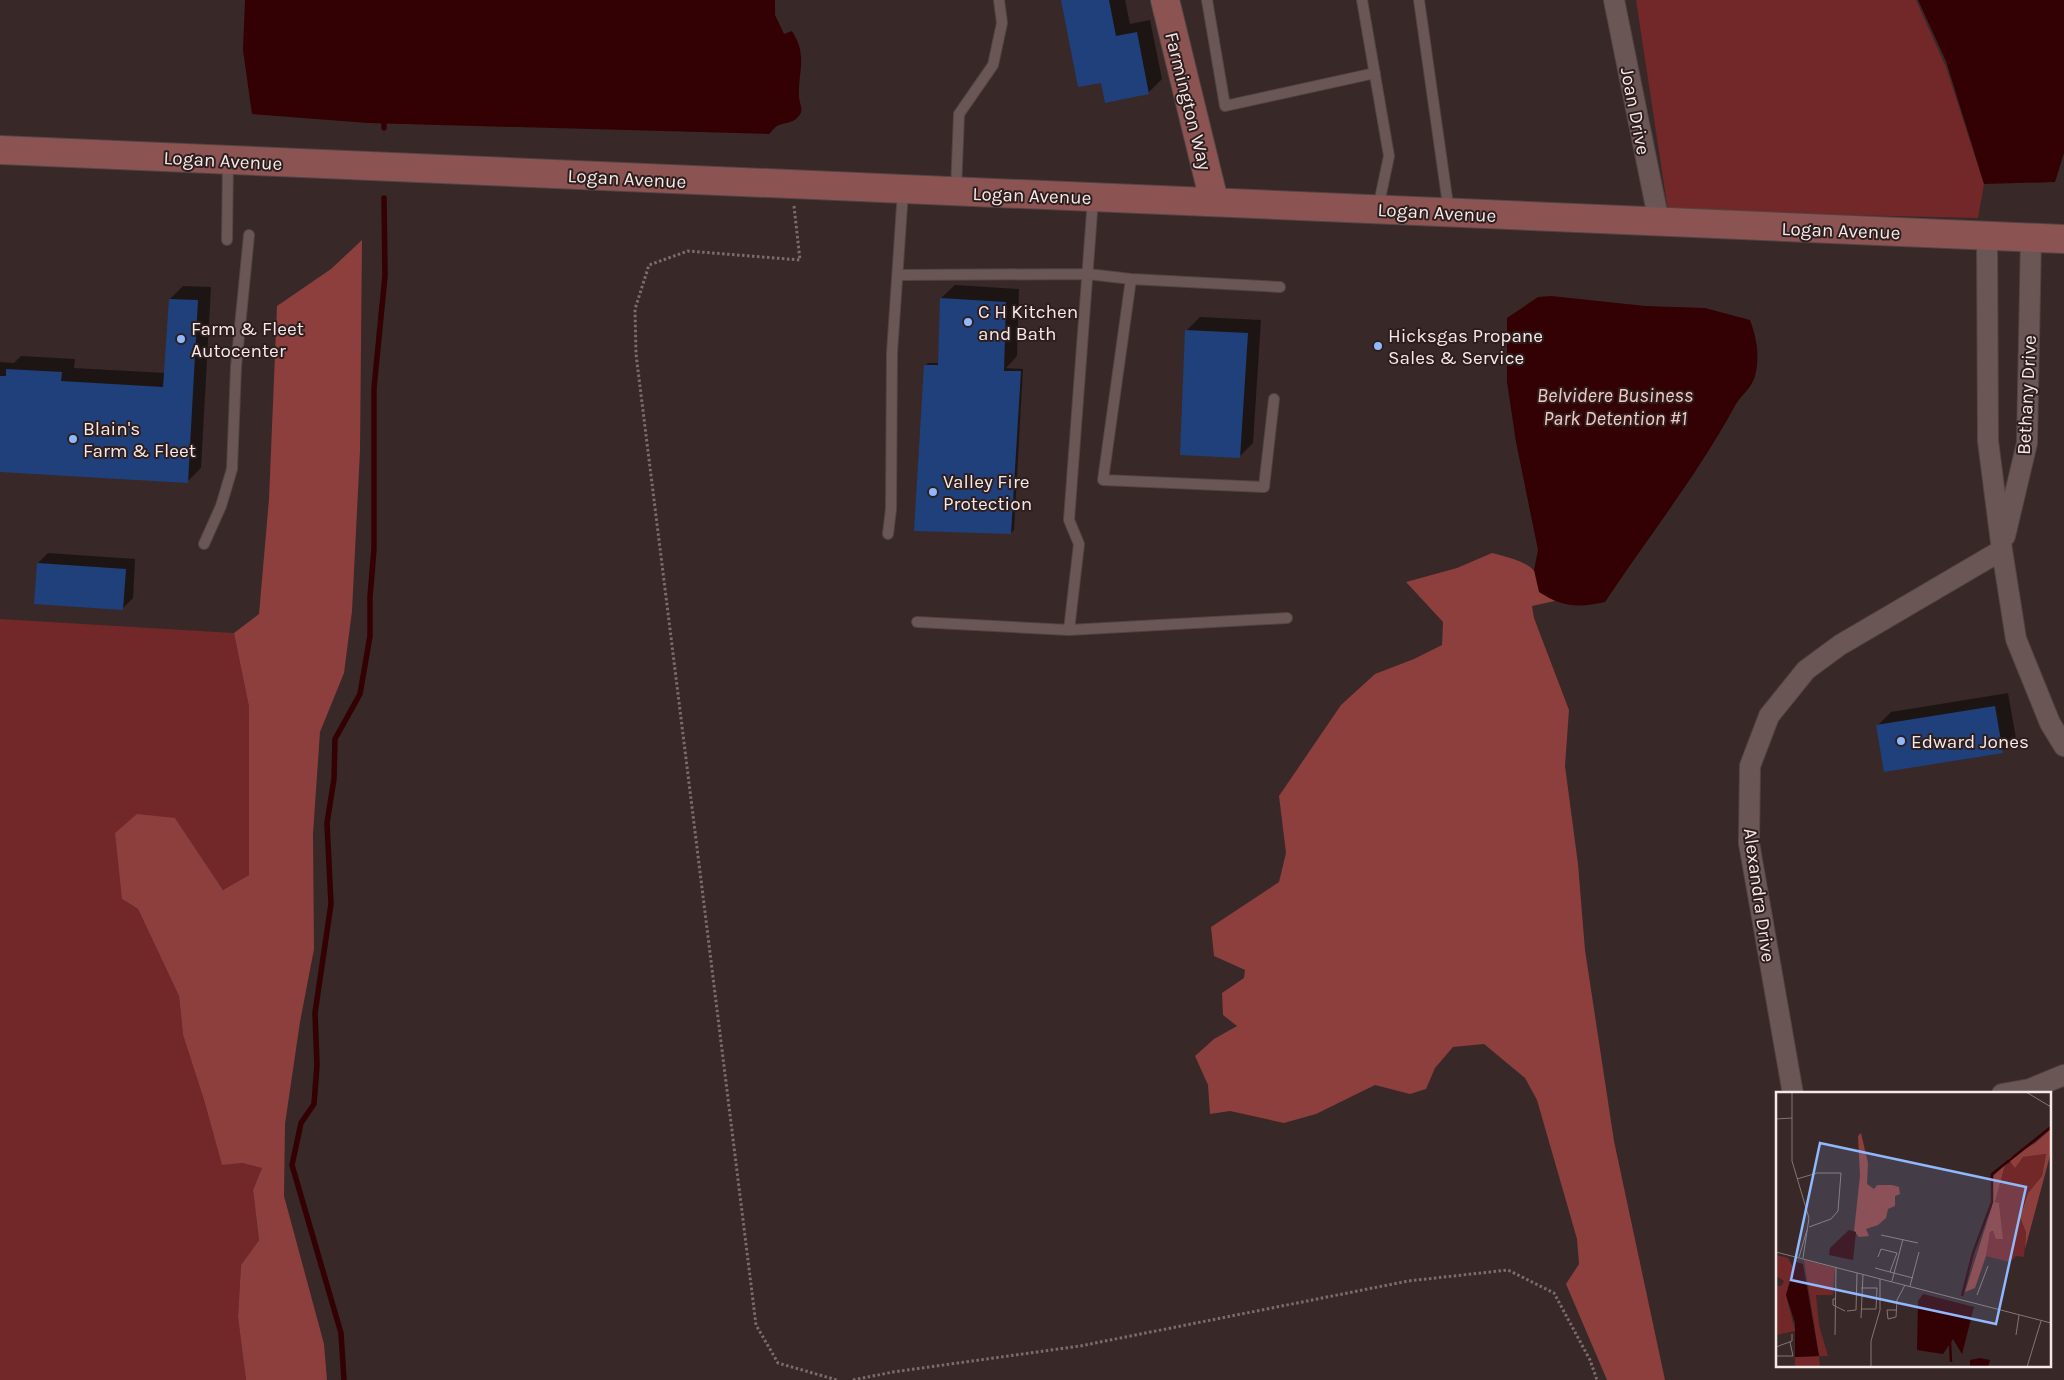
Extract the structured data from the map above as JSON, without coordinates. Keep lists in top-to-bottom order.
{
  "streets": {
    "main road": ["Farmington Way", "Logan Avenue"],
    "street": ["Joan Drive", "Bethany Drive", "Alexandra Drive"]
  },
  "crossings": [
    ["Farmington Way", "Logan Avenue"],
    ["Joan Drive", "Logan Avenue"],
    ["Logan Avenue", "Bethany Drive"],
    ["Bethany Drive", "Alexandra Drive"]
  ],
  "water": ["Belvidere Business Park Detention #1"],
  "places": [
    "C H Kitchen and Bath",
    "Farm & Fleet Autocenter",
    "Hicksgas Propane Sales & Service",
    "Blain's Farm & Fleet",
    "Valley Fire Protection",
    "Edward Jones"
  ]
}
